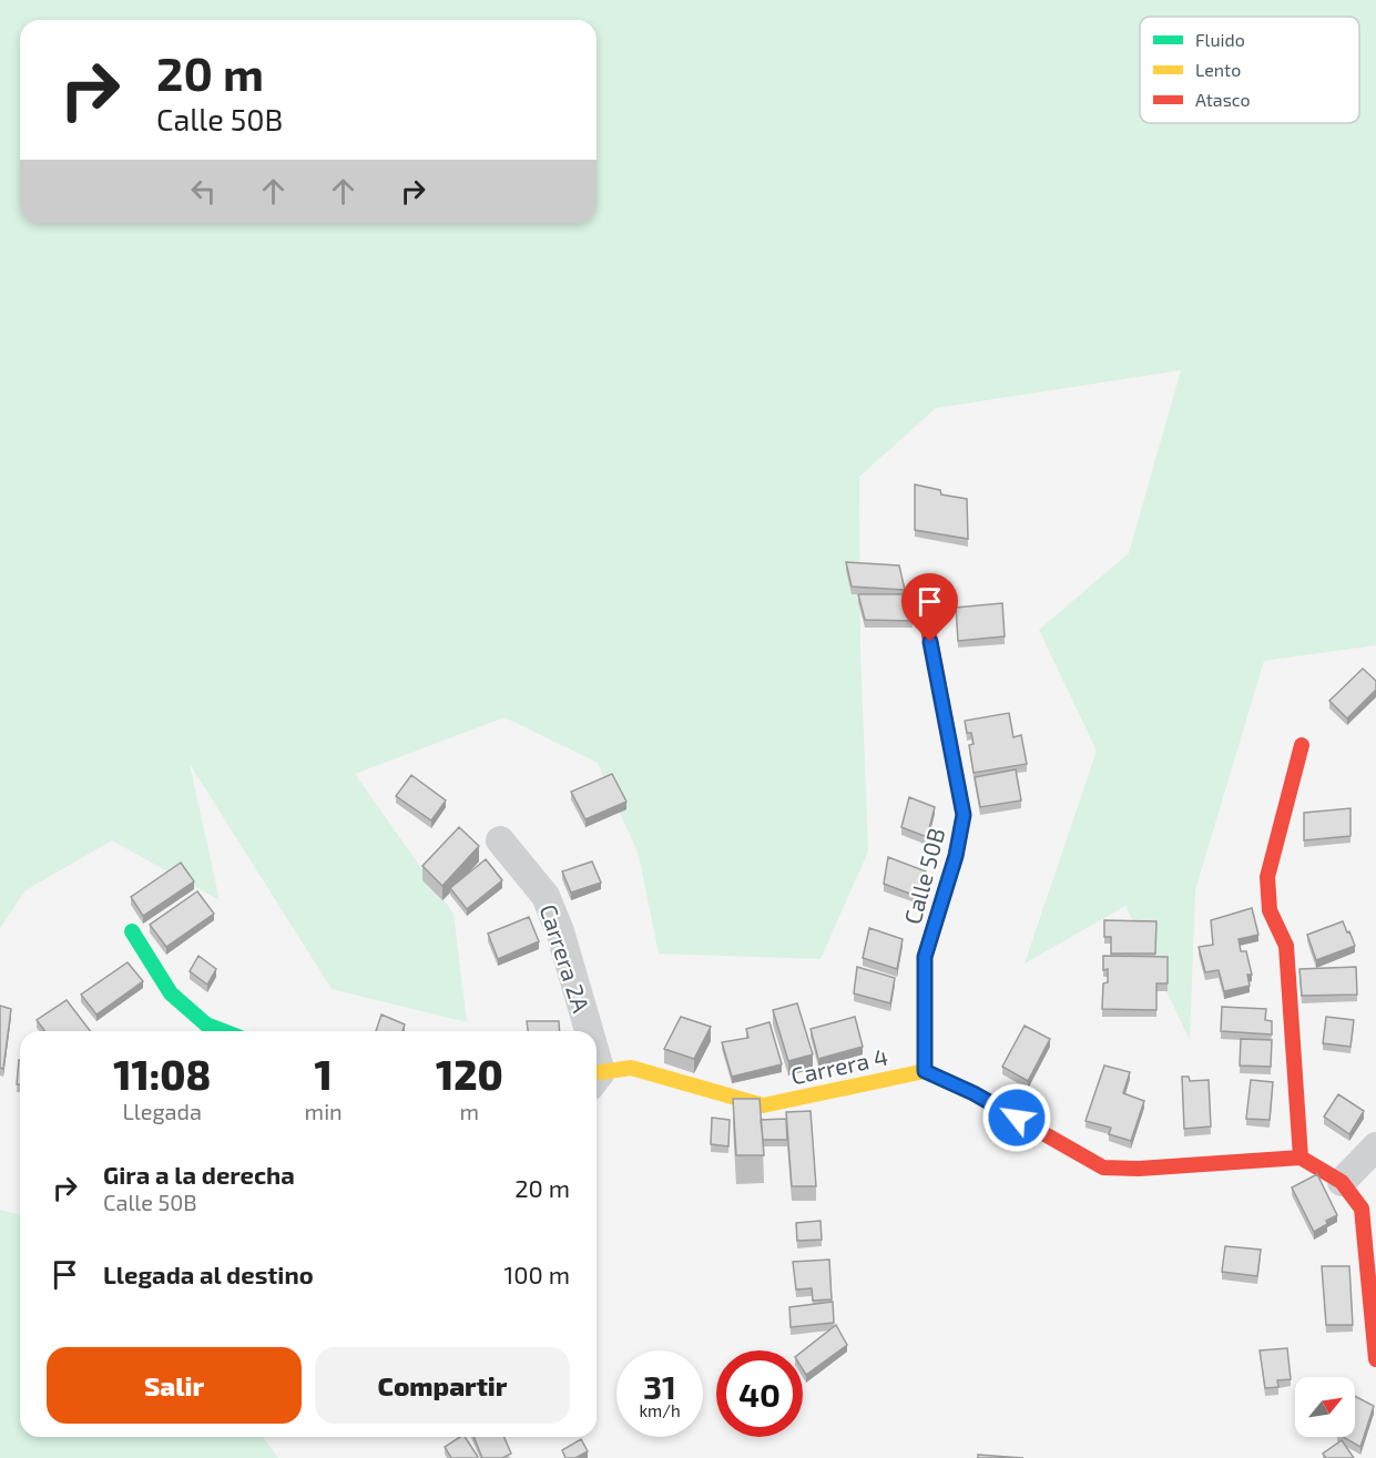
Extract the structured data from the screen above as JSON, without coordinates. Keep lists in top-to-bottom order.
{
  "streets": {
    "street": ["Calle 50B", "Carrera 2A", "Carrera 4"]
  },
  "crossings": [
    ["Calle 50B", "Carrera 4"]
  ],
  "legend": ["Fluido", "Lento", "Atasco"],
  "north": "top right",
  "page": {
    "turn": ["20 m", "Calle 50B"],
    "eta": [
      "11:08",
      "Llegada",
      "1",
      "min",
      "120",
      "m"
    ],
    "list": [
      {
        "name": "Gira a la derecha",
        "note": "Calle 50B",
        "value": "20 m"
      },
      {
        "name": "Llegada al destino",
        "value": "100 m"
      }
    ],
    "buttons": ["Salir", "Compartir"],
    "speed": "31 km/h",
    "limit": "40"
  }
}
